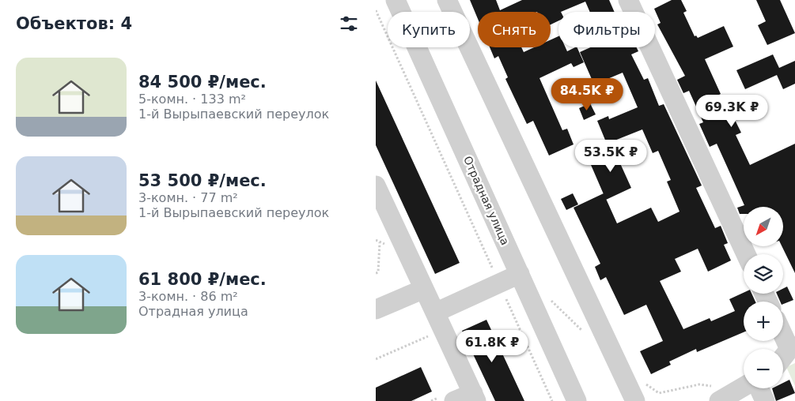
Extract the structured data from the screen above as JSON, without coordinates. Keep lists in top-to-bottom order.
{
  "streets": {
    "street": ["Отрадная улица"]
  },
  "north": "bottom left",
  "page": {
    "heading": "Объектов: 4",
    "chip": ["Купить", "Снять", "Фильтры"],
    "list": [
      {
        "name": "84 500 ₽/мес.",
        "note": "5-комн. · 133 m² · 1-й Вырыпаевский переулок"
      },
      {
        "name": "53 500 ₽/мес.",
        "note": "3-комн. · 77 m² · 1-й Вырыпаевский переулок"
      },
      {
        "name": "61 800 ₽/мес.",
        "note": "3-комн. · 86 m² · Отрадная улица"
      }
    ],
    "price": [
      "84.5K ₽",
      "69.3K ₽",
      "53.5K ₽",
      "61.8K ₽"
    ],
    "map_buttons": ["+", "−"]
  }
}
